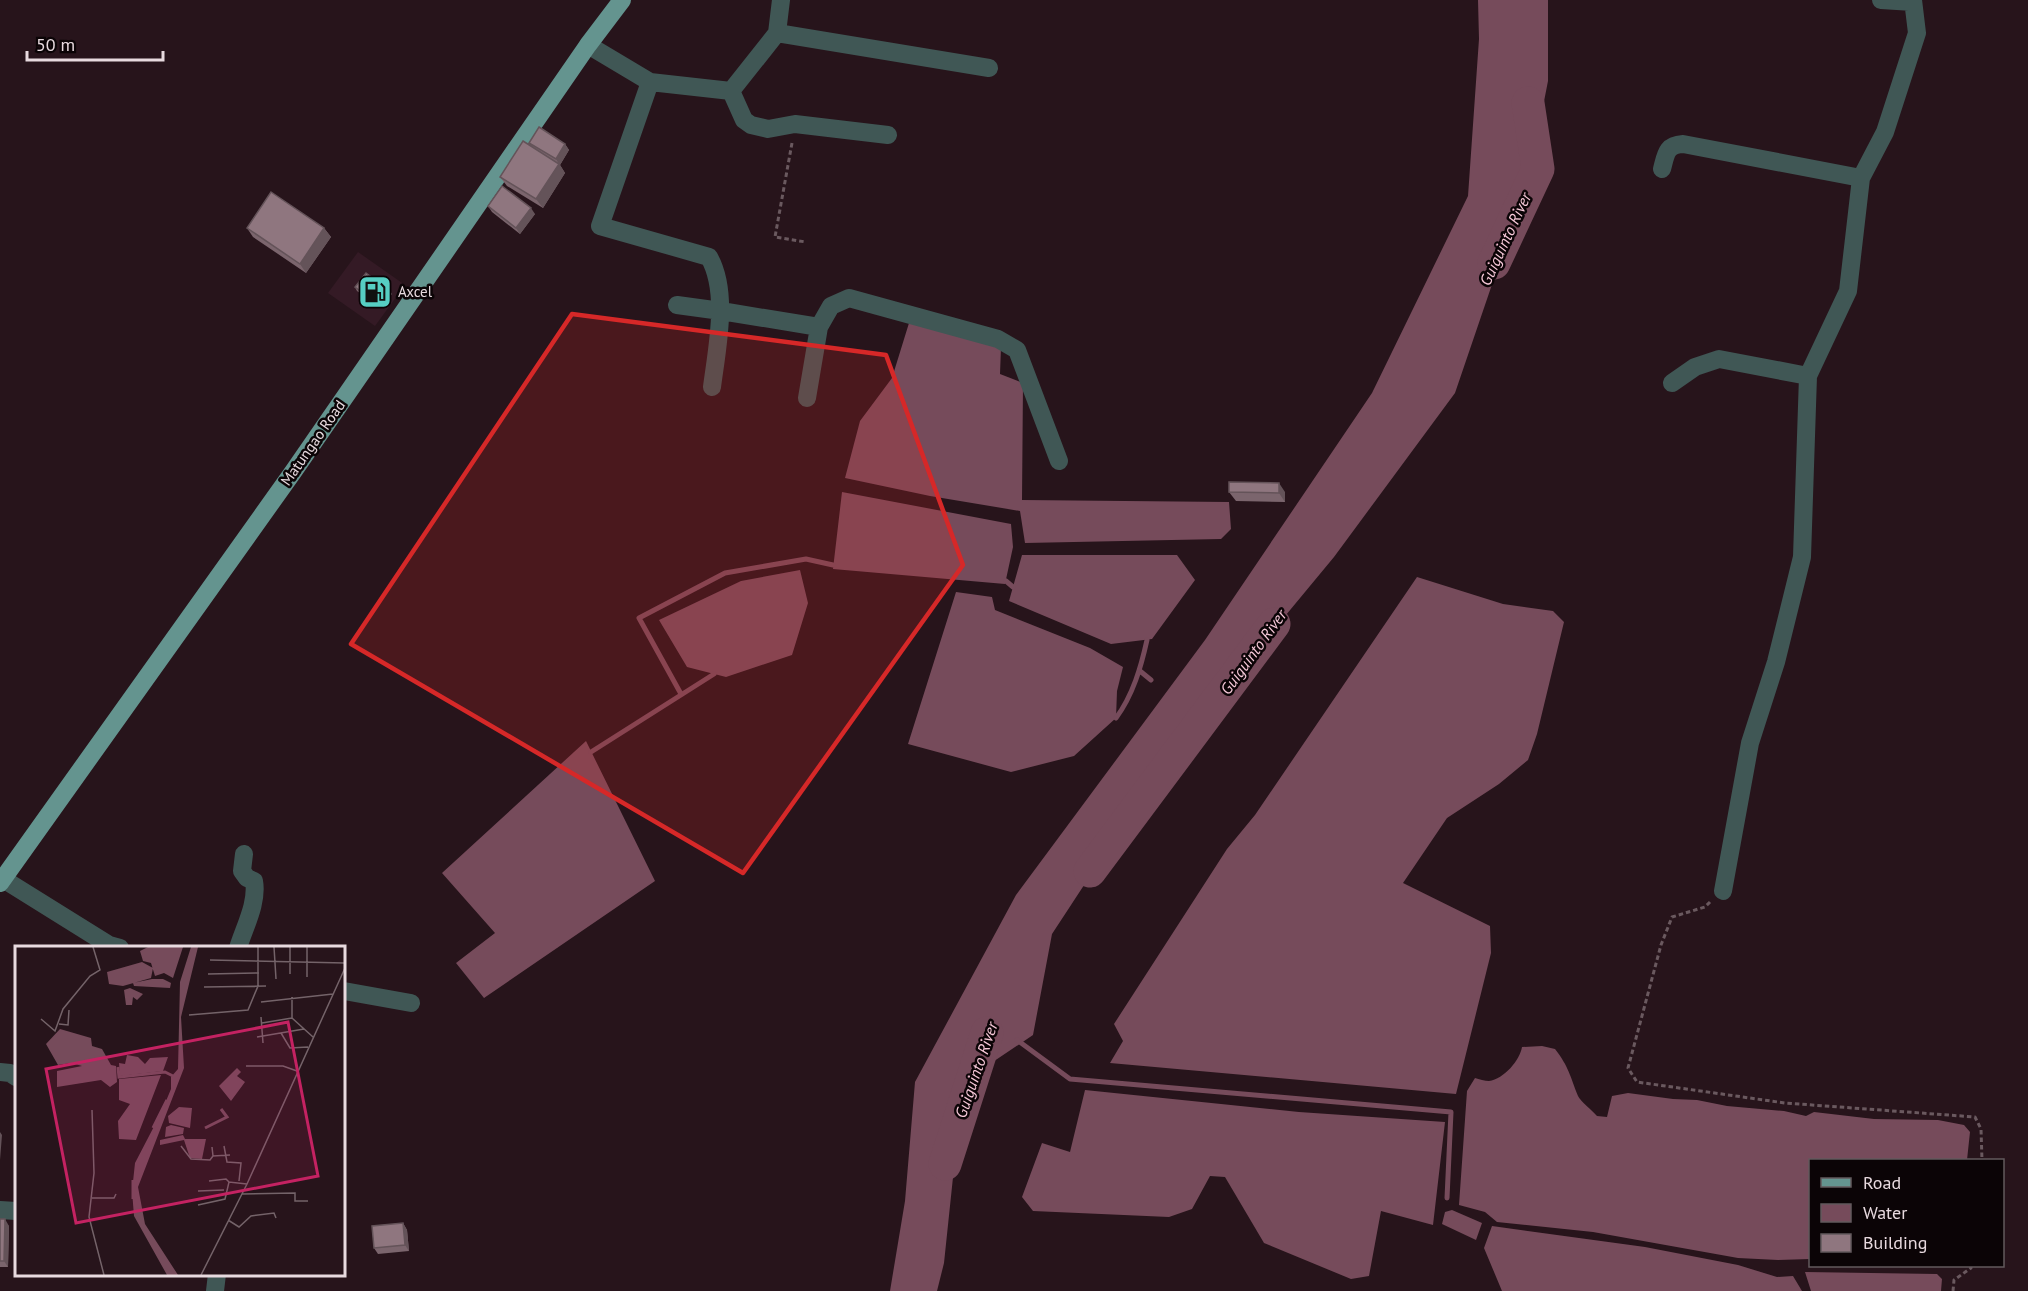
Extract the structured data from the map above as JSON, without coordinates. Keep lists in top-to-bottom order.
{
  "streets": {
    "main road": ["Matungao Road"]
  },
  "water": ["Guiguinto River"],
  "places": {
    "fuel station": ["Axcel"]
  },
  "legend": ["Road", "Water", "Building"],
  "scale_bar": "50 m"
}
